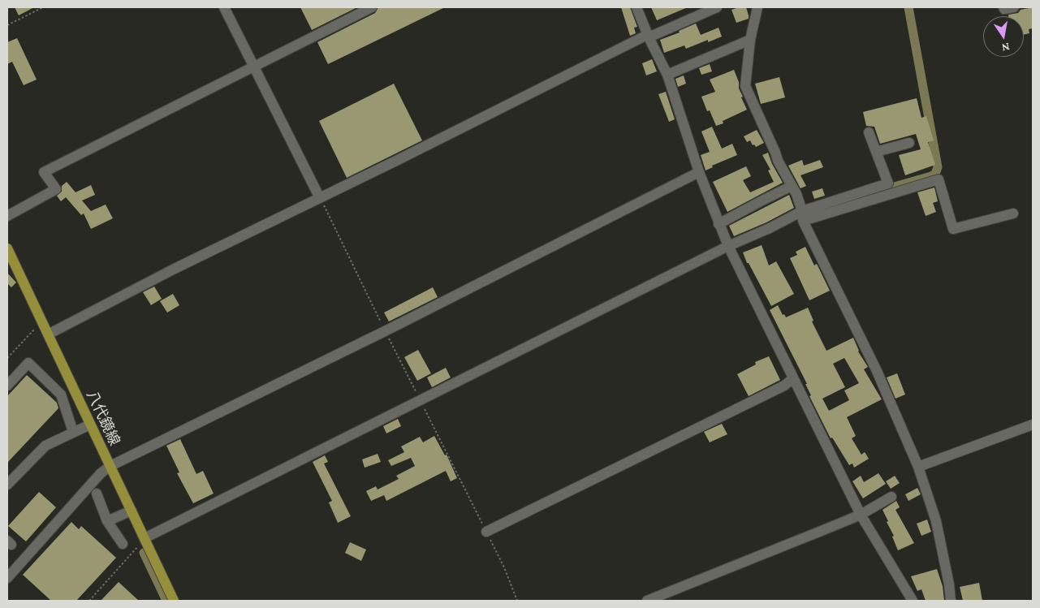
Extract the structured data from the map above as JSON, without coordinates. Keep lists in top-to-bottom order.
{
  "streets": {
    "main road": ["八代鏡線"]
  },
  "north": "bottom"
}
